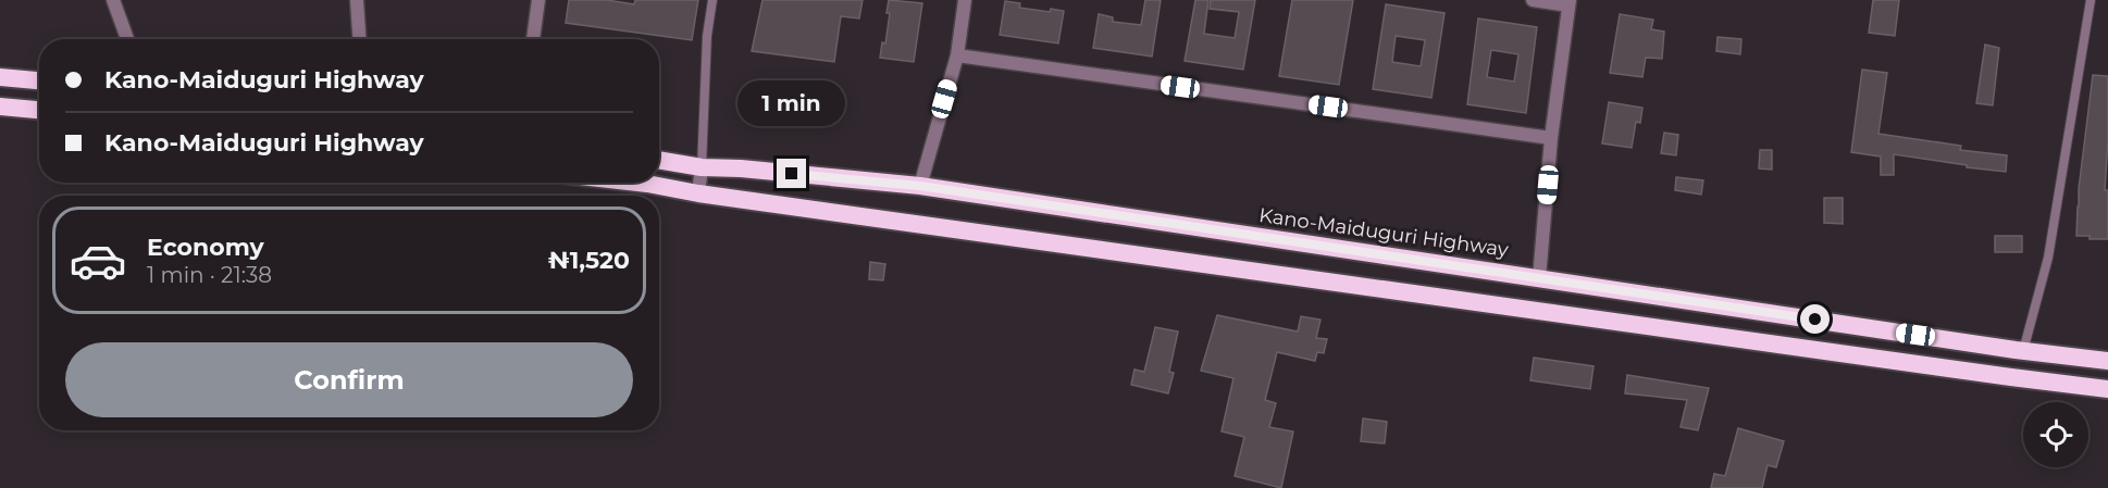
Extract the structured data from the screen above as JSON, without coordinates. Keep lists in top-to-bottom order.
{
  "streets": {
    "highway": ["Kano-Maiduguri Highway"]
  },
  "page": {
    "banner": ["Kano-Maiduguri Highway", "Kano-Maiduguri Highway"],
    "bubble": "1 min",
    "list": [
      {
        "name": "Economy",
        "note": "1 min · 21:38",
        "value": "₦1,520"
      }
    ],
    "buttons": "Confirm"
  }
}
